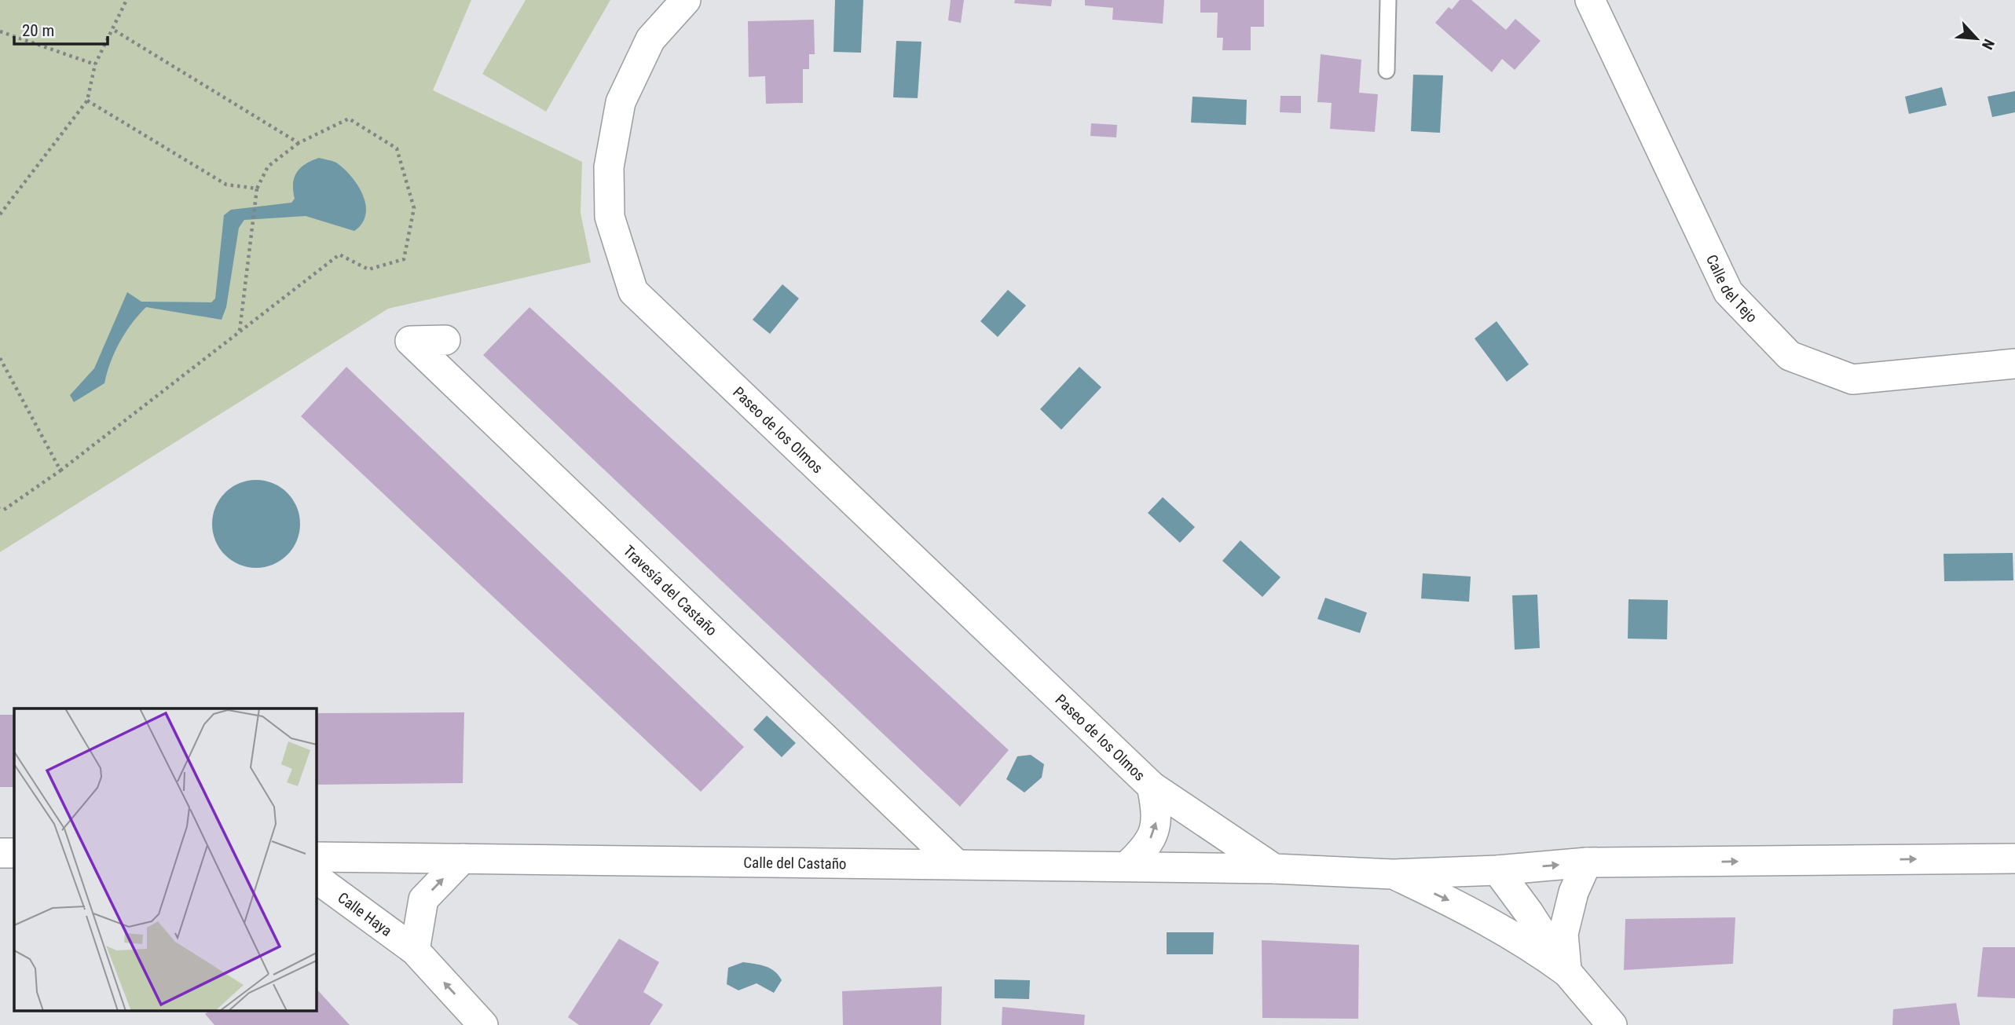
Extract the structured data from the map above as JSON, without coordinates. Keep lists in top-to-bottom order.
{
  "streets": {
    "street": [
      "Calle del Tejo",
      "Paseo de los Olmos",
      "Travesía del Castaño",
      "Calle del Castaño",
      "Calle Haya"
    ]
  },
  "crossings": [
    ["Paseo de los Olmos", "Calle del Castaño"],
    ["Travesía del Castaño", "Calle del Castaño"]
  ],
  "one_way": ["Calle Haya"],
  "scale_bar": "20 m",
  "north": "bottom right"
}
